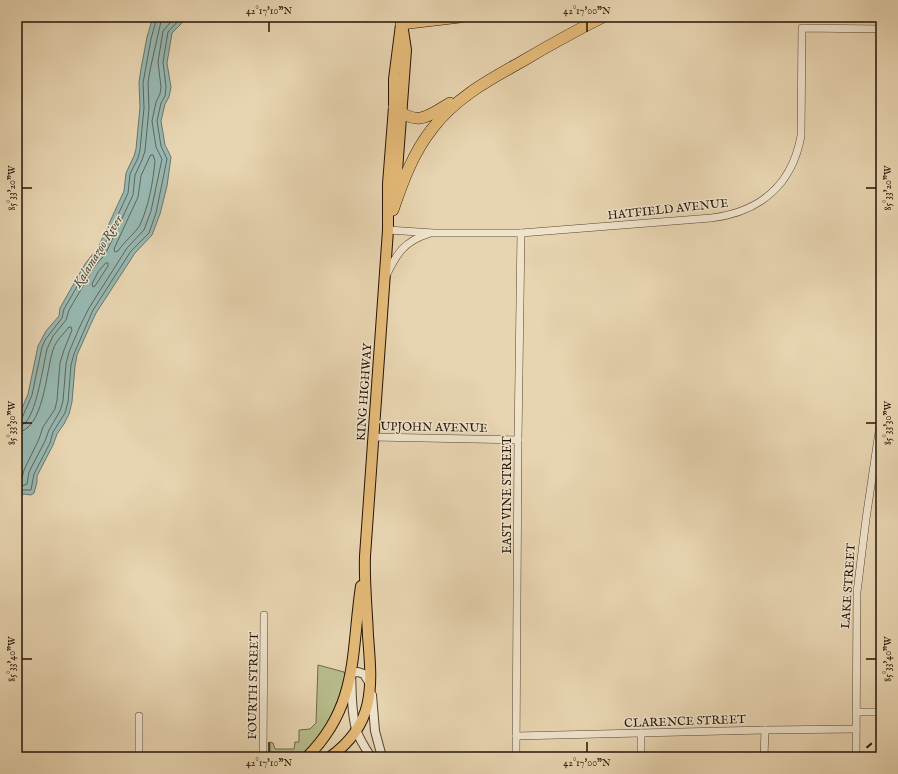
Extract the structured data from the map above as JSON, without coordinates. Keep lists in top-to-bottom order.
{
  "streets": {
    "main road": ["KING HIGHWAY"],
    "street": [
      "HATFIELD AVENUE",
      "UPJOHN AVENUE",
      "EAST VINE STREET",
      "LAKE STREET",
      "FOURTH STREET",
      "CLARENCE STREET"
    ]
  },
  "crossings": [
    ["HATFIELD AVENUE", "KING HIGHWAY"],
    ["HATFIELD AVENUE", "EAST VINE STREET"],
    ["KING HIGHWAY", "UPJOHN AVENUE"],
    ["UPJOHN AVENUE", "EAST VINE STREET"],
    ["EAST VINE STREET", "CLARENCE STREET"],
    ["LAKE STREET", "CLARENCE STREET"]
  ],
  "water": ["Kalamazoo River"],
  "coordinates": [
    "42°17'10\"N",
    "42°17'00\"N",
    "85°33'20\"W",
    "85°33'30\"W",
    "85°33'40\"W"
  ]
}
